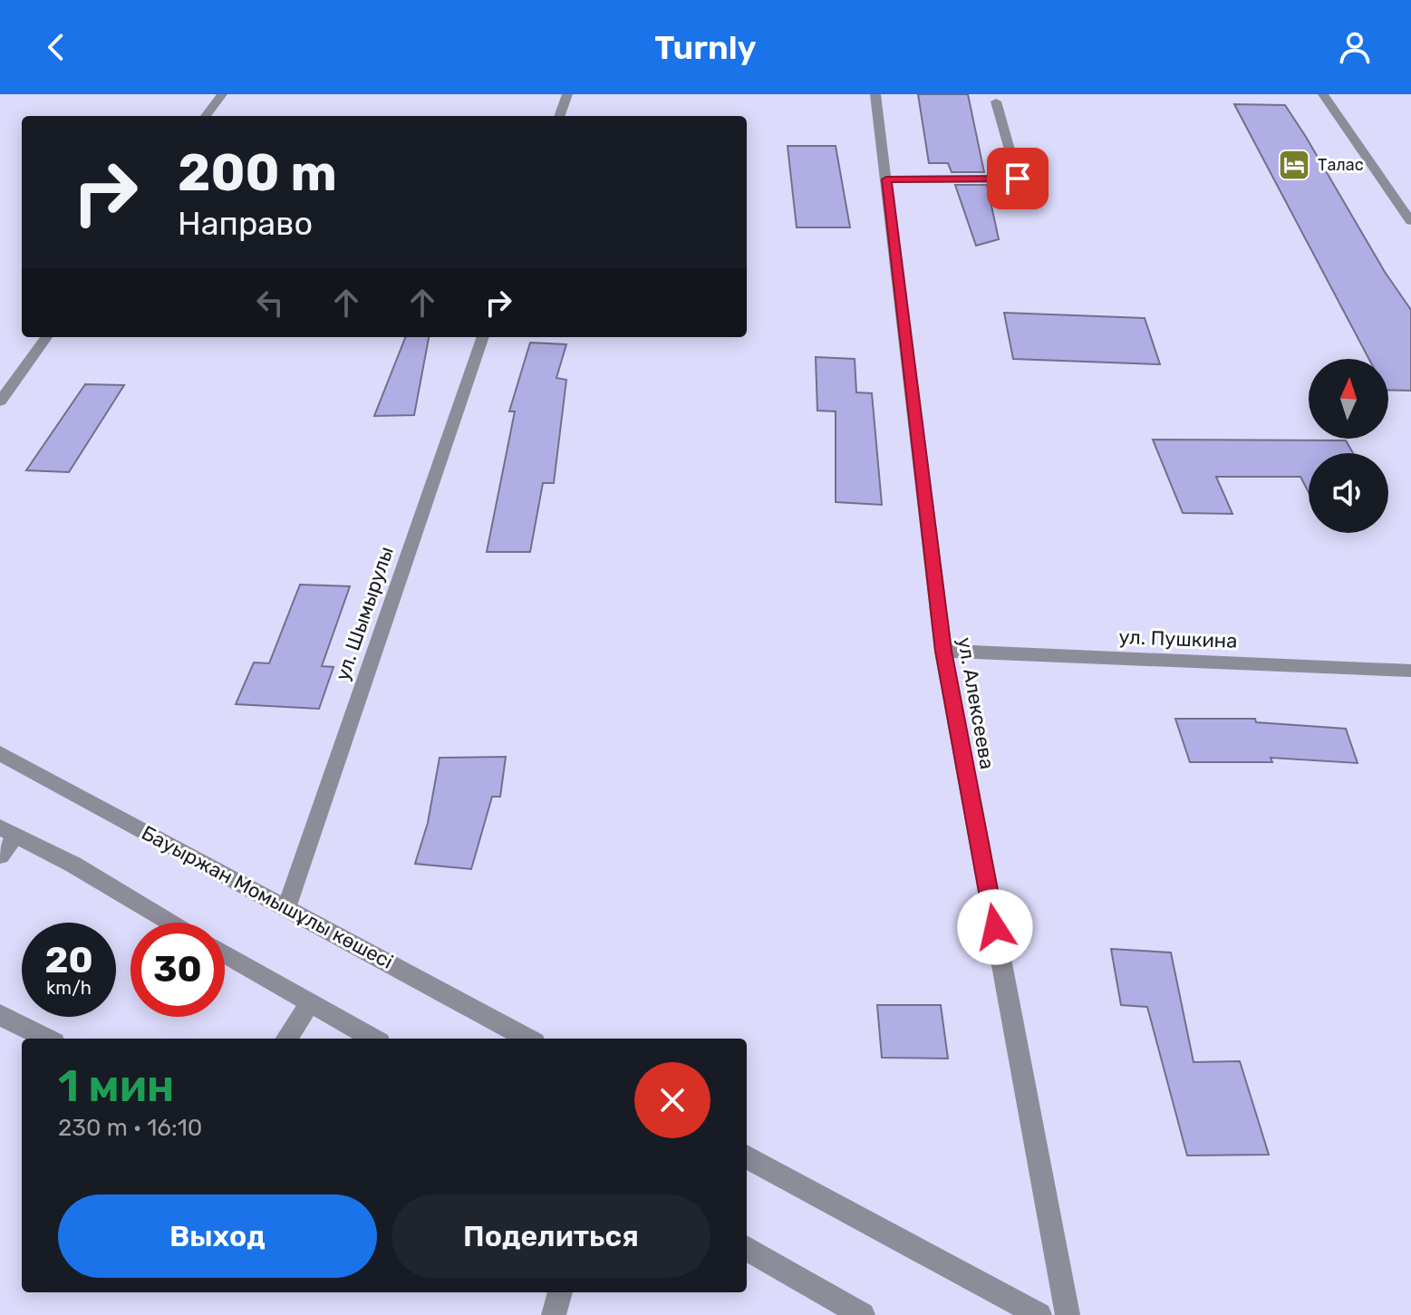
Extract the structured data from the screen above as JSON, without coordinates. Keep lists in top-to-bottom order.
{
  "streets": {
    "street": [
      "ул. Шымырулы",
      "ул. Пушкина",
      "ул. Алексеева",
      "Бауыржан Момышұлы көшесі"
    ]
  },
  "crossings": [
    ["ул. Шымырулы", "Бауыржан Момышұлы көшесі"],
    ["ул. Пушкина", "ул. Алексеева"]
  ],
  "places": {
    "hotel": ["Талас"]
  },
  "north": "top",
  "page": {
    "header": "Turnly",
    "turn": ["200 m", "Направо"],
    "speed": "20 km/h",
    "limit": "30",
    "heading": ["1 мин", "230 m · 16:10"],
    "buttons": ["Выход", "Поделиться"]
  }
}
